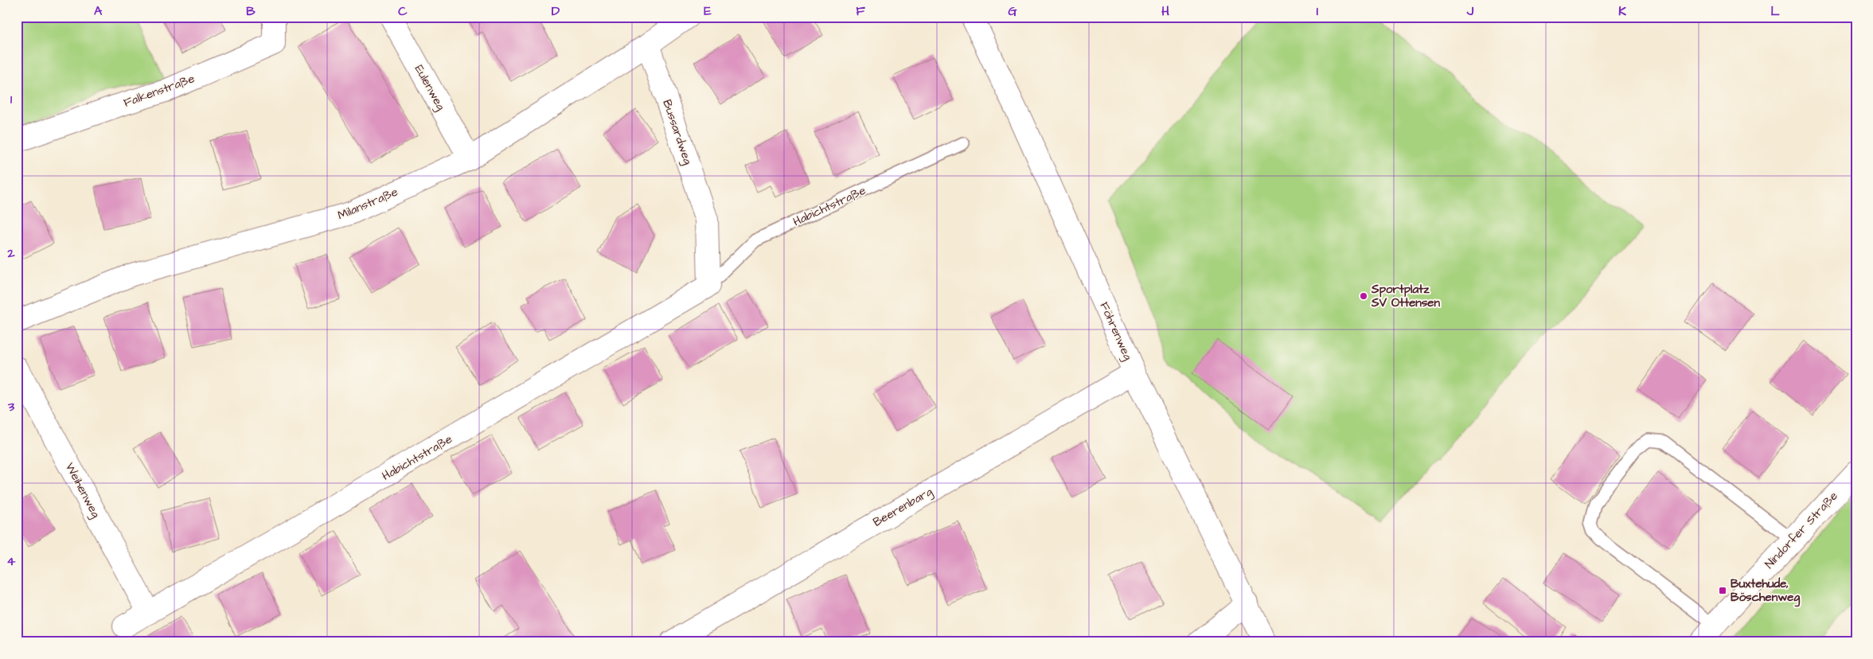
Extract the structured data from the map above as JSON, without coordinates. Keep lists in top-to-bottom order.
{
  "streets": {
    "street": [
      "Eulenweg",
      "Falkenstraße",
      "Bussardweg",
      "Milanstraße",
      "Habichtstraße",
      "Föhrenweg",
      "Weihenweg",
      "Beerenbarg",
      "Nindorfer Straße"
    ]
  },
  "crossings": [
    ["Eulenweg", "Milanstraße"],
    ["Bussardweg", "Milanstraße"],
    ["Bussardweg", "Habichtstraße"],
    ["Habichtstraße", "Weihenweg"],
    ["Föhrenweg", "Beerenbarg"]
  ],
  "places": {
    "other": ["Sportplatz SV Ottensen"],
    "transit": ["Buxtehude, Böschenweg"]
  },
  "grid": {
    "columns": [
      "A",
      "B",
      "C",
      "D",
      "E",
      "F",
      "G",
      "H",
      "I",
      "J",
      "K",
      "L"
    ],
    "rows": [
      "1",
      "2",
      "3",
      "4"
    ]
  }
}
